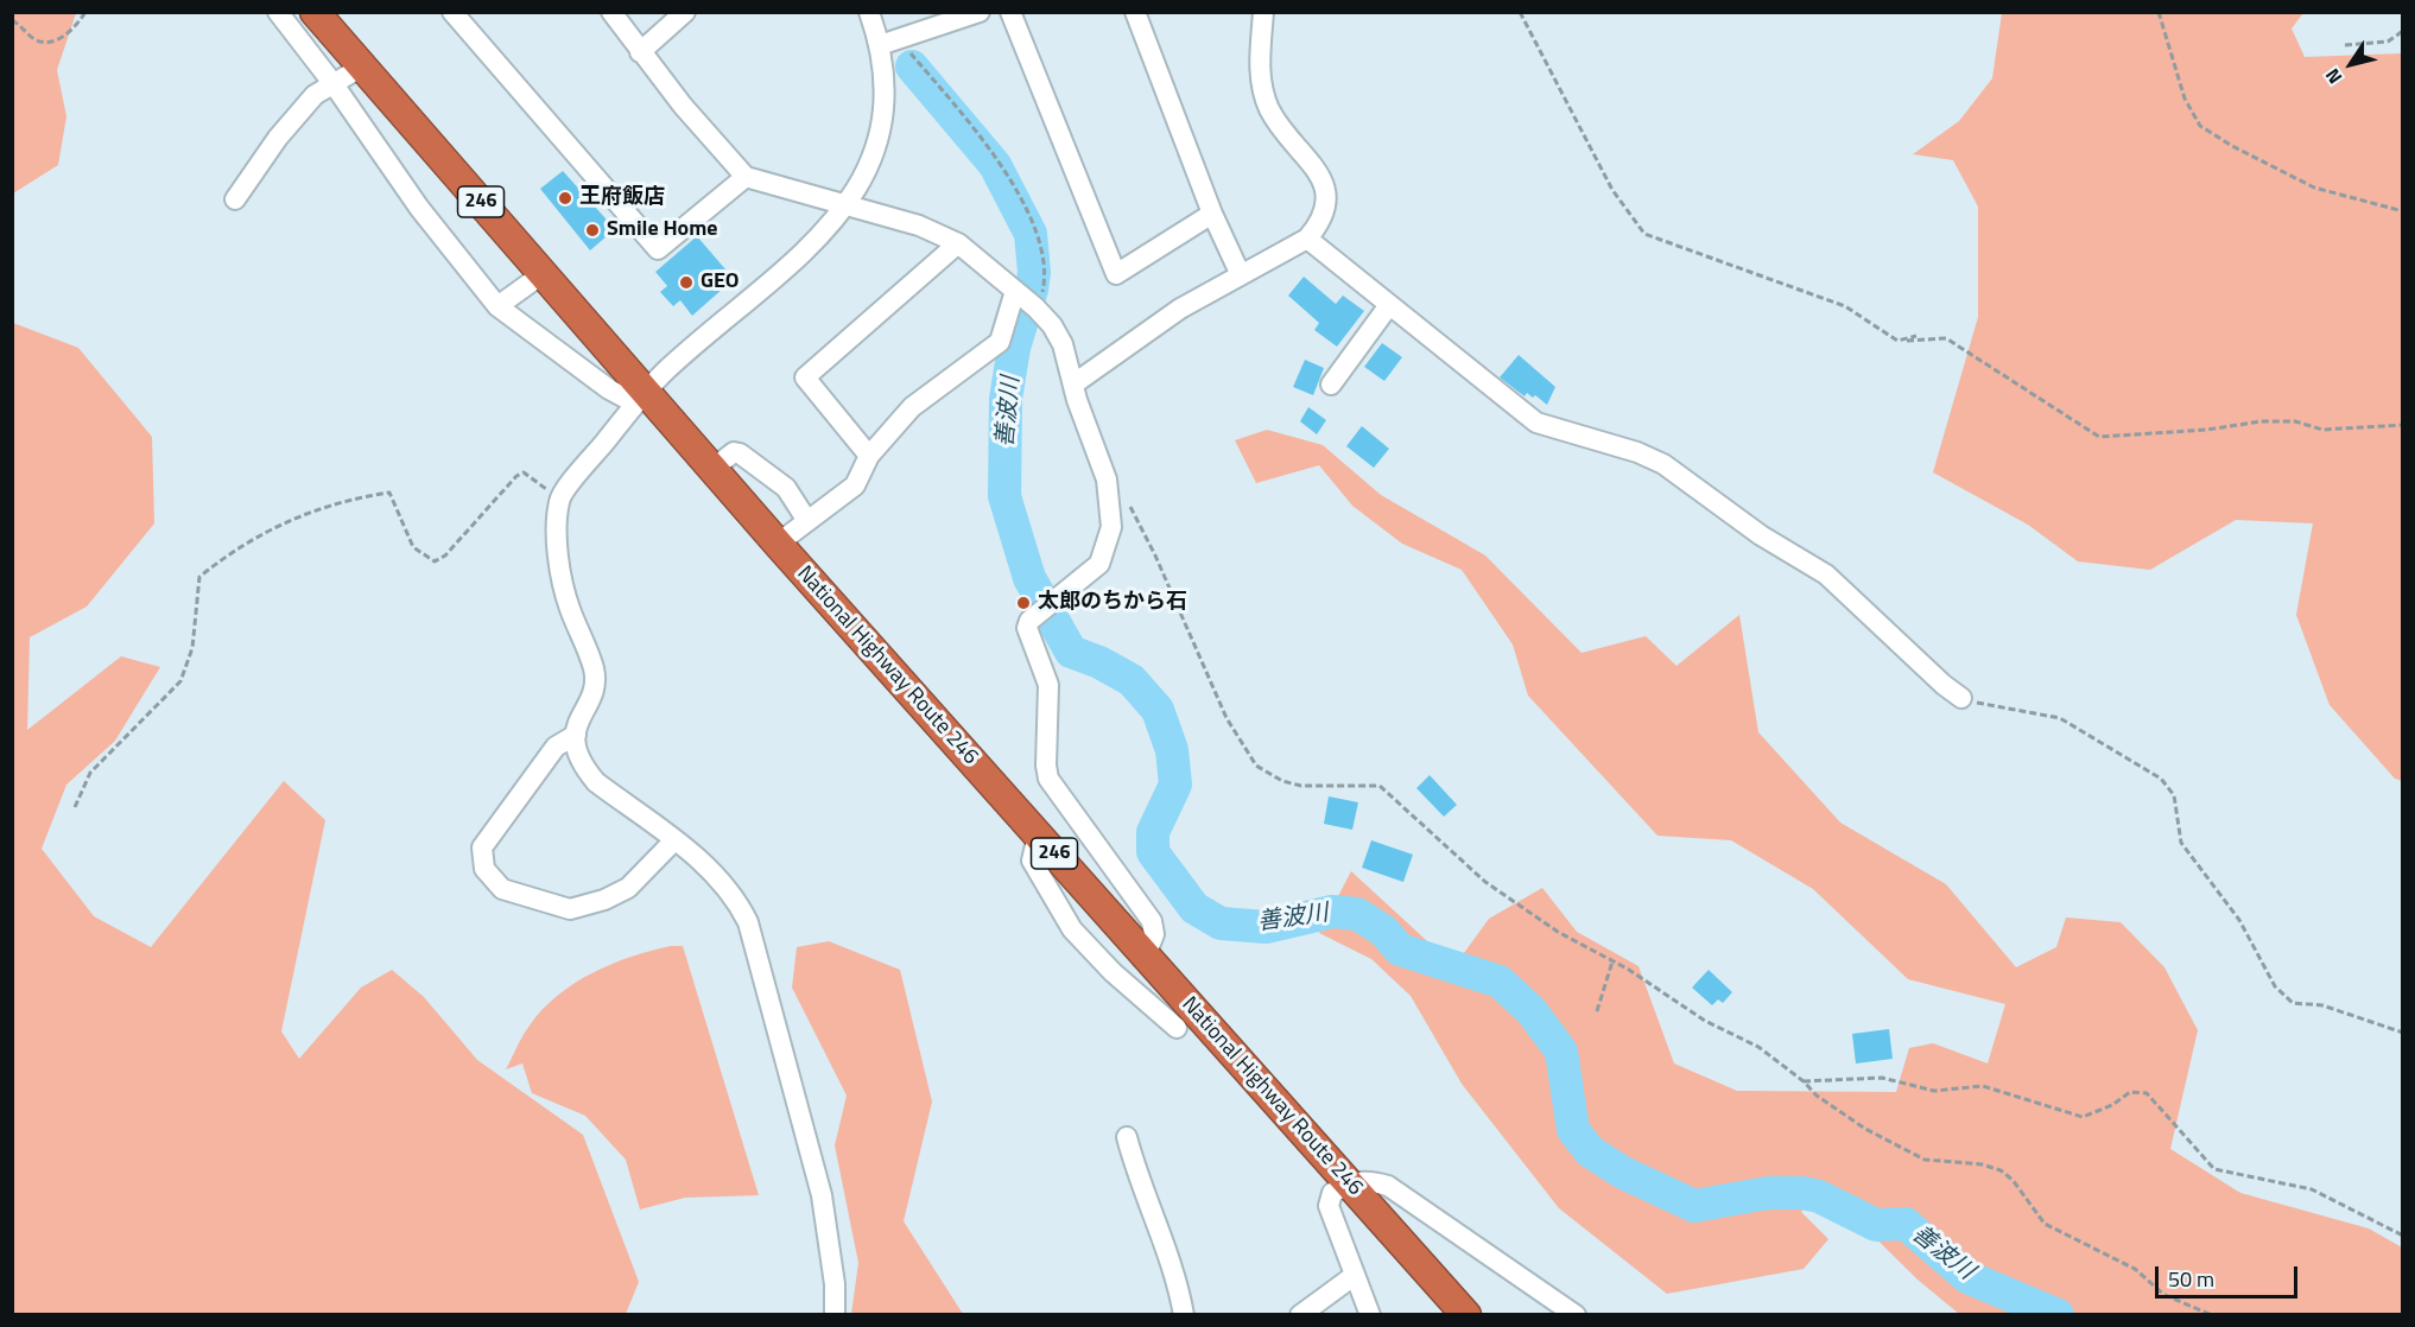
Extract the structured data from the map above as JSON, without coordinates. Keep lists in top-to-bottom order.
{
  "streets": {
    "highway": ["246", "National Highway Route 246"]
  },
  "water": ["善波川"],
  "places": [
    "王府飯店",
    "Smile Home",
    "GEO",
    "太郎のちから石"
  ],
  "scale_bar": "50 m",
  "north": "bottom left"
}
